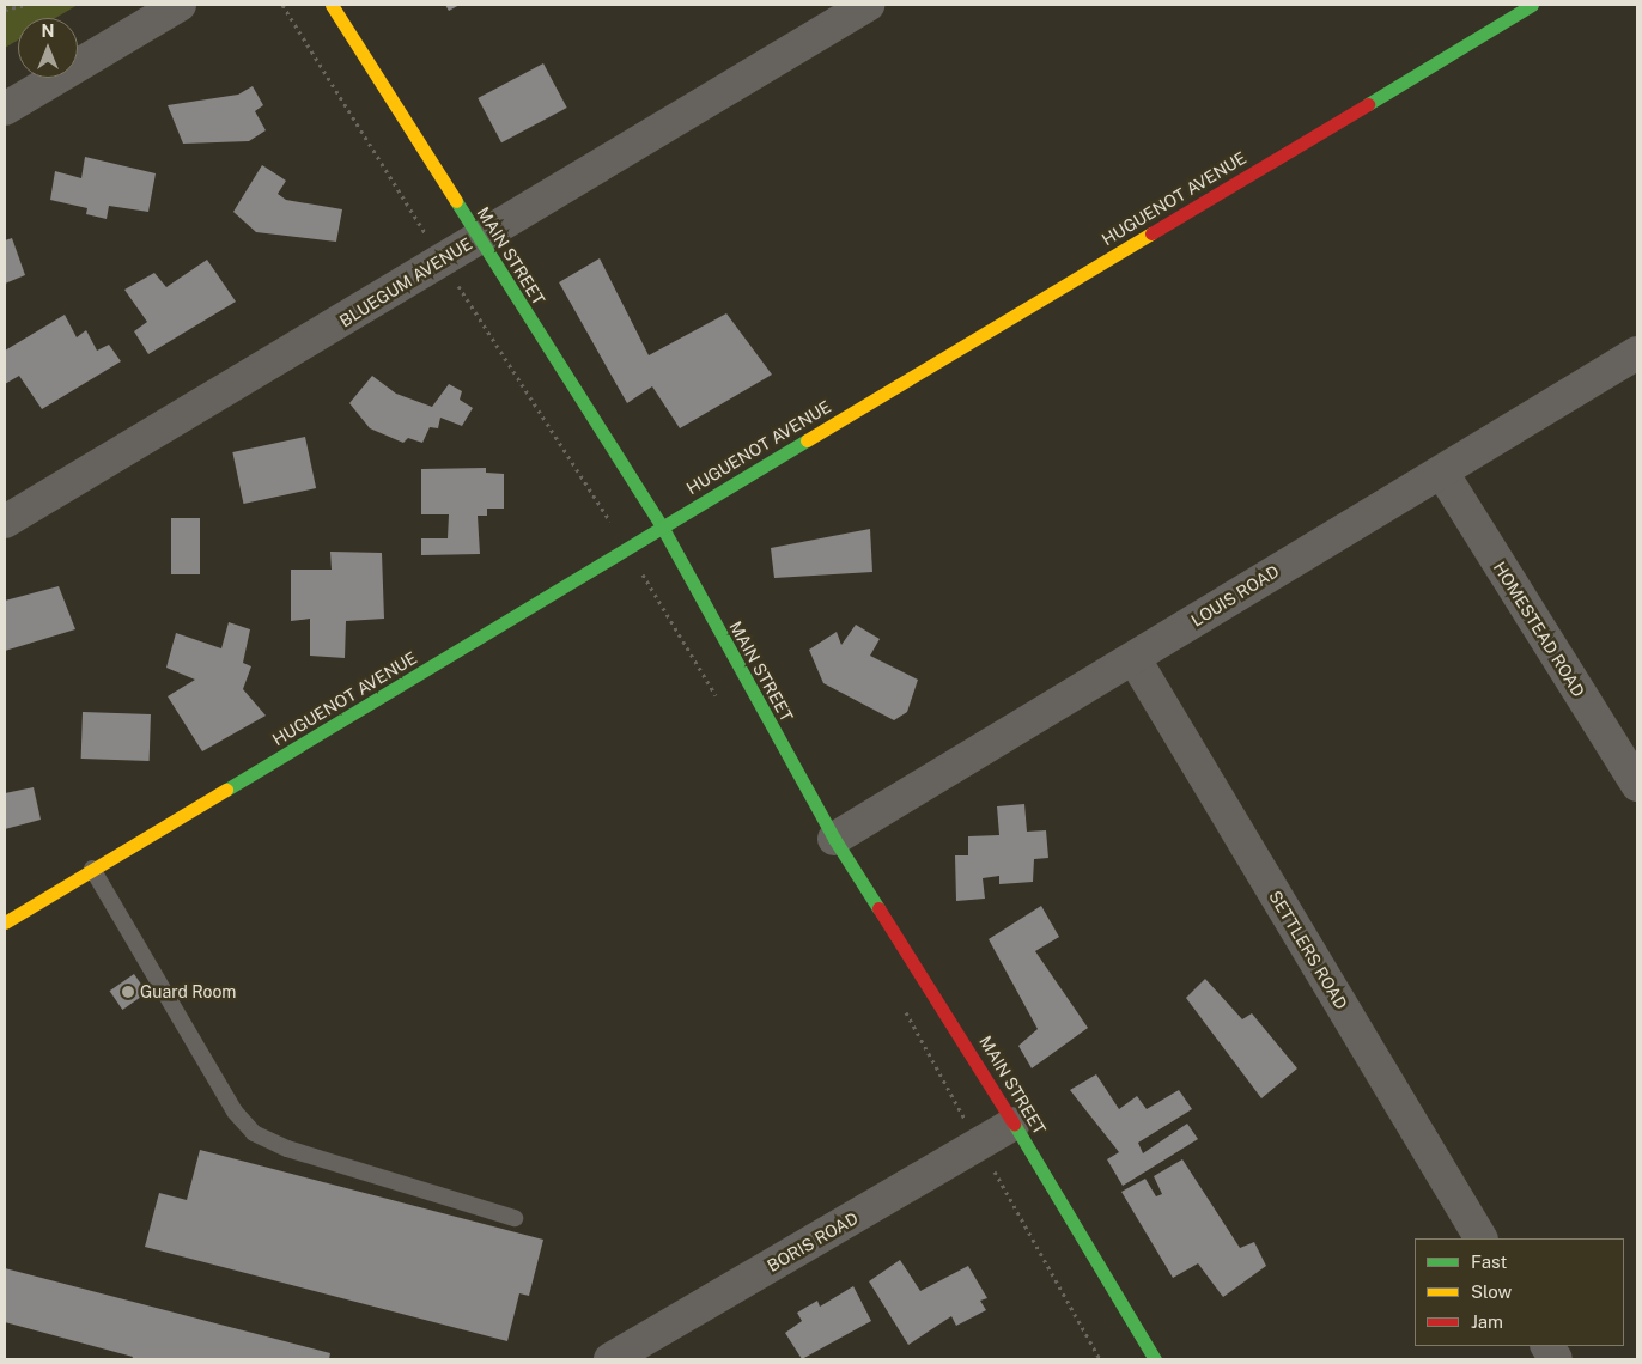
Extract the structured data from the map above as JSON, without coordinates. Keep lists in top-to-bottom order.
{
  "streets": {
    "street": [
      "HUGUENOT AVENUE",
      "MAIN STREET",
      "BLUEGUM AVENUE",
      "LOUIS ROAD",
      "HOMESTEAD ROAD",
      "SETTLERS ROAD",
      "BORIS ROAD"
    ]
  },
  "crossings": [
    ["HUGUENOT AVENUE", "MAIN STREET"],
    ["MAIN STREET", "BLUEGUM AVENUE"],
    ["MAIN STREET", "LOUIS ROAD"],
    ["MAIN STREET", "BORIS ROAD"],
    ["LOUIS ROAD", "HOMESTEAD ROAD"],
    ["LOUIS ROAD", "SETTLERS ROAD"]
  ],
  "places": ["Guard Room"],
  "legend": ["Fast", "Slow", "Jam"],
  "north": "top"
}
